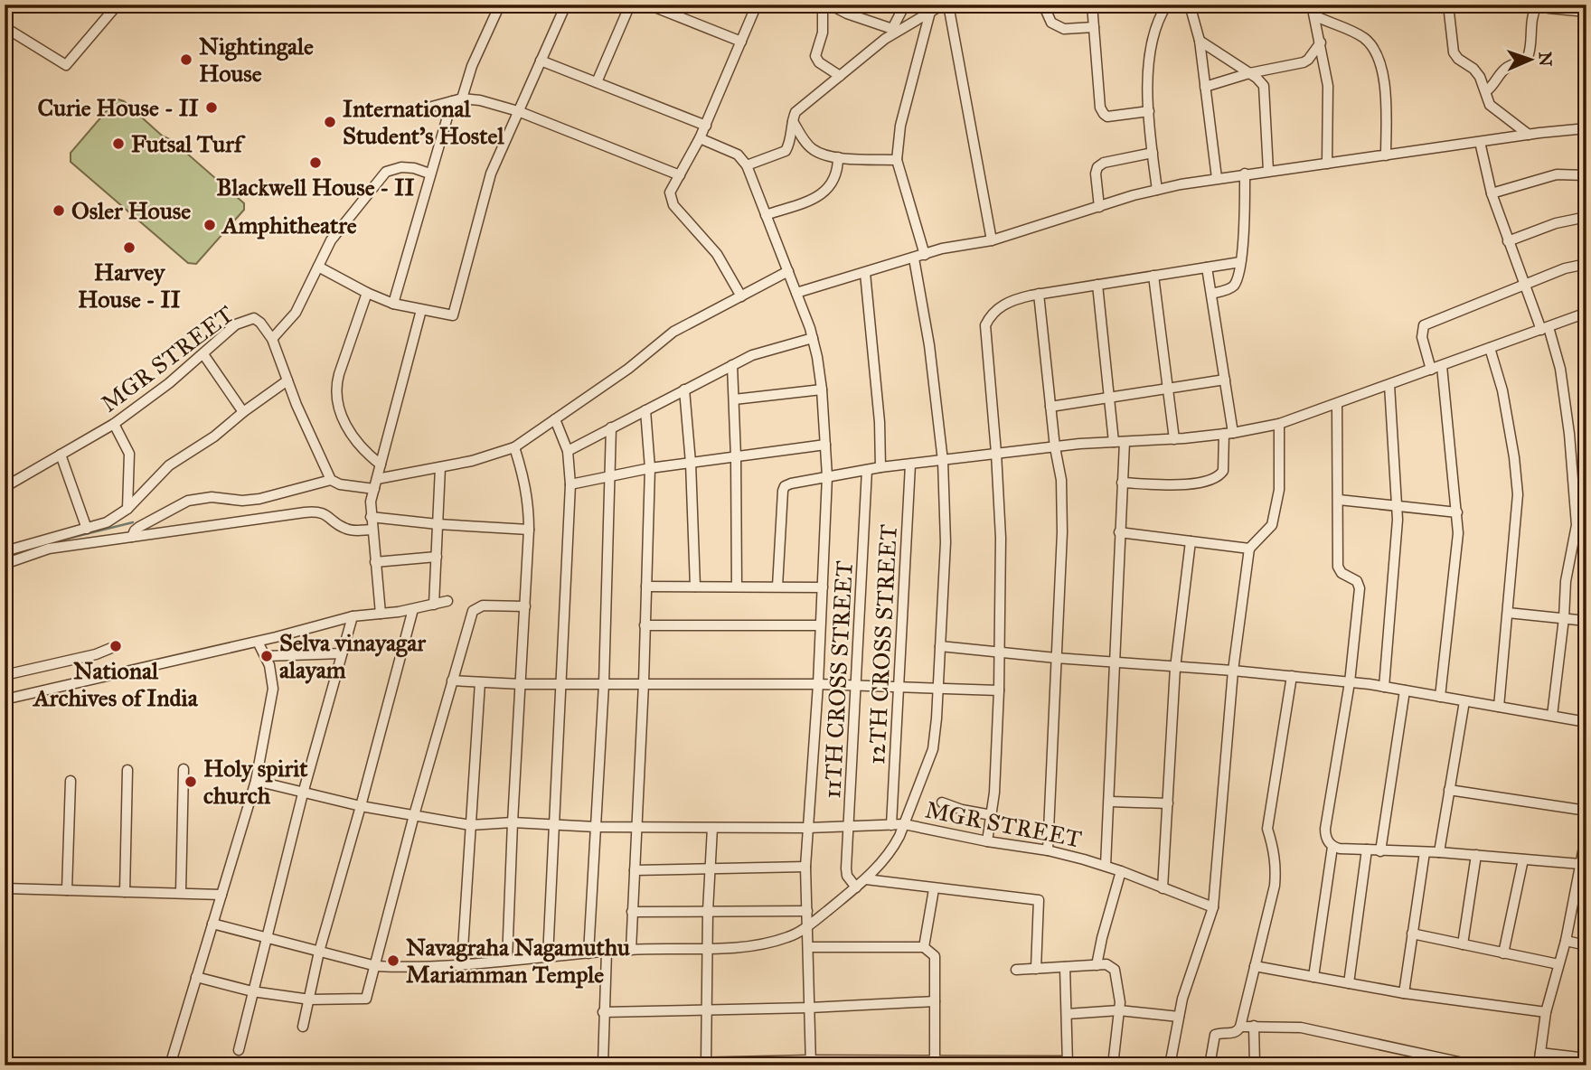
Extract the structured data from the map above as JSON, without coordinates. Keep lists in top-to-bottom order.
{
  "streets": {
    "street": ["MGR STREET", "12TH CROSS STREET", "11TH CROSS STREET"]
  },
  "crossings": [
    ["MGR STREET", "11TH CROSS STREET"]
  ],
  "places": [
    "Nightingale House",
    "Curie House - II",
    "International Student's Hostel",
    "Futsal Turf",
    "Blackwell House - II",
    "Osler House",
    "Amphitheatre",
    "Harvey House - II",
    "National Archives of India",
    "Selva vinayagar alayam",
    "Holy spirit church",
    "Navagraha Nagamuthu Mariamman Temple"
  ],
  "north": "right"
}
